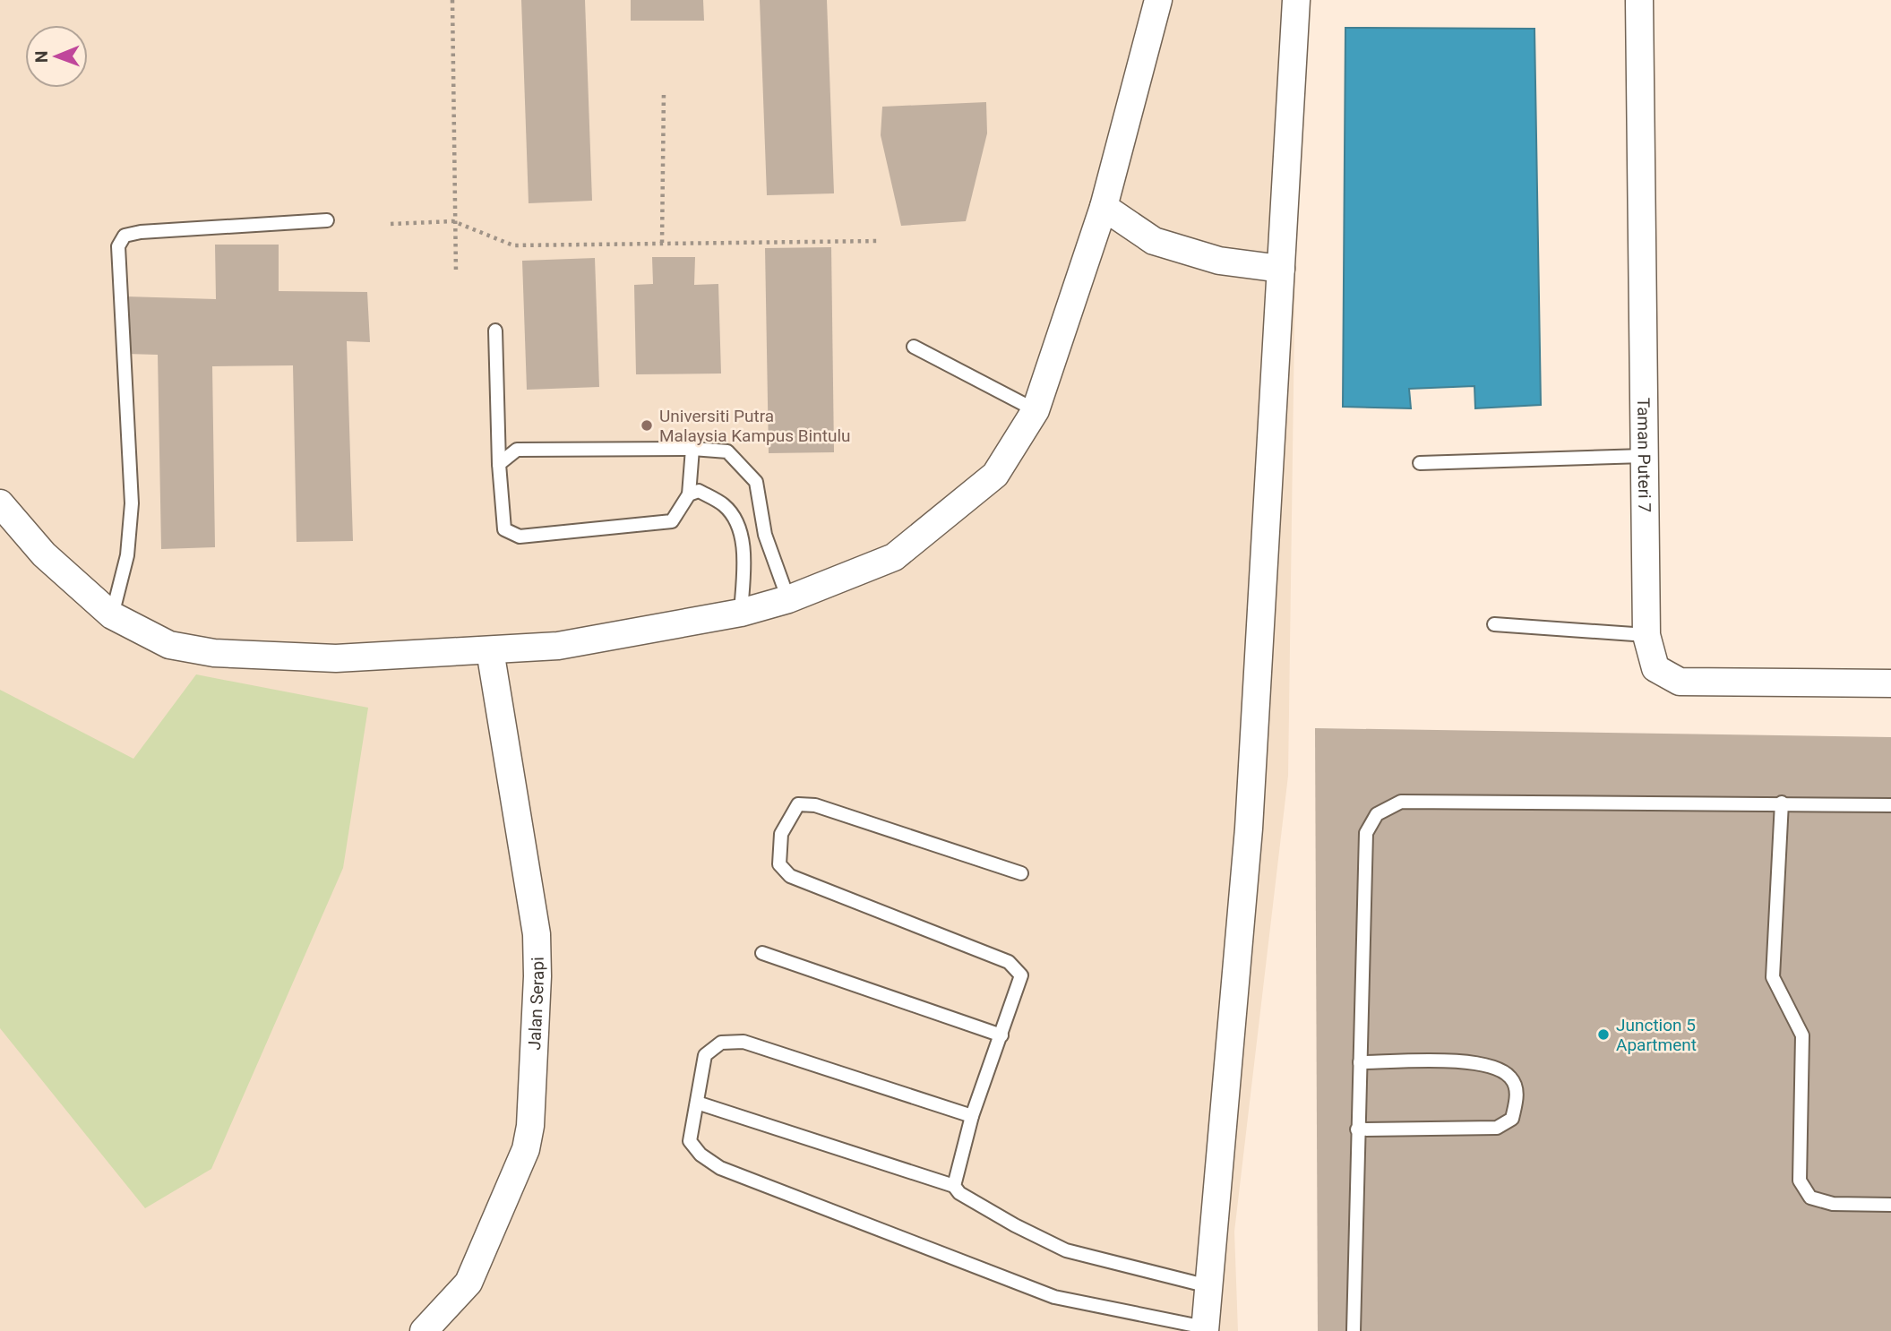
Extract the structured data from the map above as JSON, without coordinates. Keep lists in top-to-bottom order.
{
  "streets": {
    "street": ["Taman Puteri 7", "Jalan Serapi"]
  },
  "places": ["Universiti Putra Malaysia Kampus Bintulu", "Junction 5 Apartment"],
  "north": "left"
}
